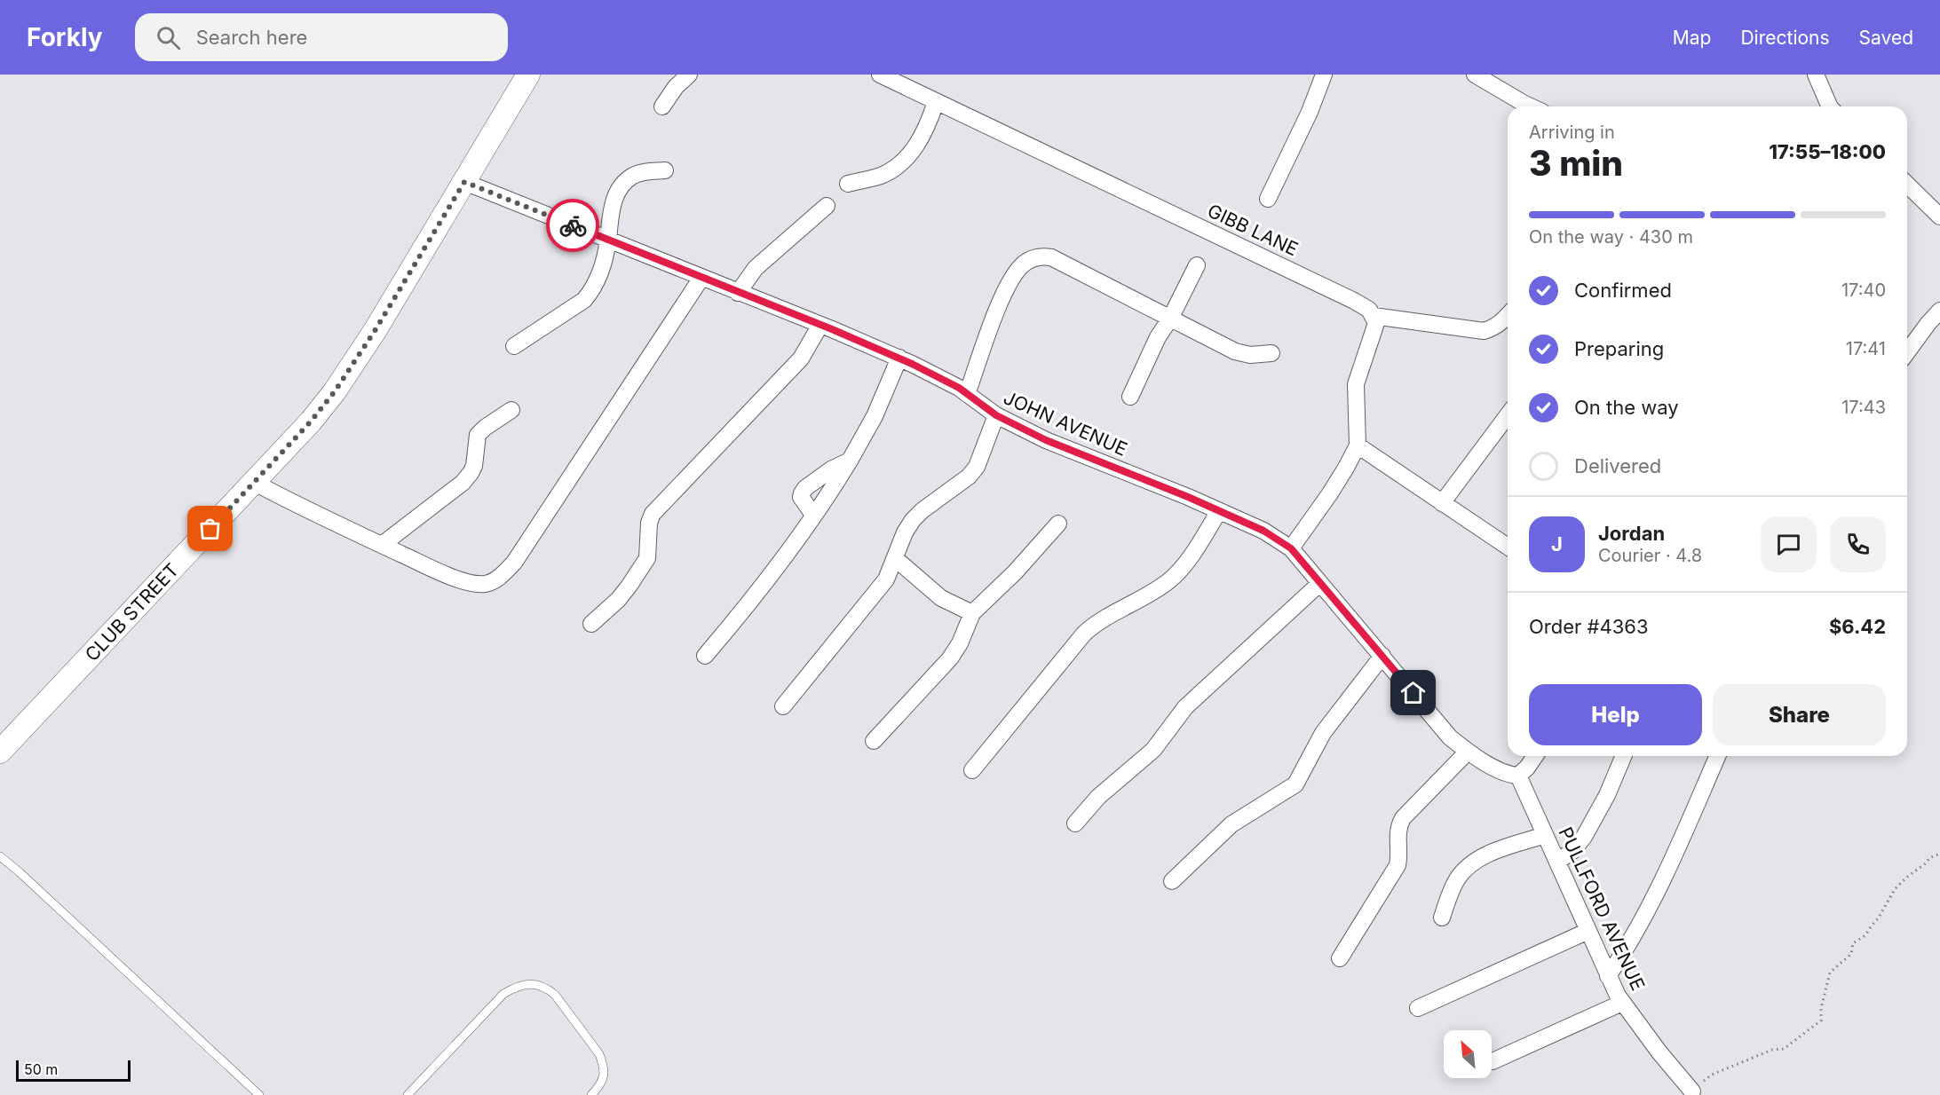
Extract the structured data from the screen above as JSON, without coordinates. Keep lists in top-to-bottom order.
{
  "streets": {
    "main road": ["CLUB STREET"],
    "street": ["GIBB LANE", "JOHN AVENUE", "PULLFORD AVENUE"]
  },
  "crossings": [
    ["JOHN AVENUE", "CLUB STREET"],
    ["JOHN AVENUE", "PULLFORD AVENUE"]
  ],
  "scale_bar": "50 m",
  "north": "top left",
  "page": {
    "header": "Forkly",
    "search": "Search here",
    "nav": ["Map", "Directions", "Saved"],
    "heading": ["3 min", "Arriving in", "17:55–18:00"],
    "panel": [
      "Jordan",
      "Courier · 4.8",
      "Order #4363",
      "$6.42"
    ],
    "bar": "On the way · 430 m",
    "list": [
      ["Confirmed", "17:40"],
      ["Preparing", "17:41"],
      ["On the way", "17:43"],
      "Delivered"
    ],
    "round": "J",
    "buttons": ["Help", "Share"],
    "scale": "50 m"
  }
}
